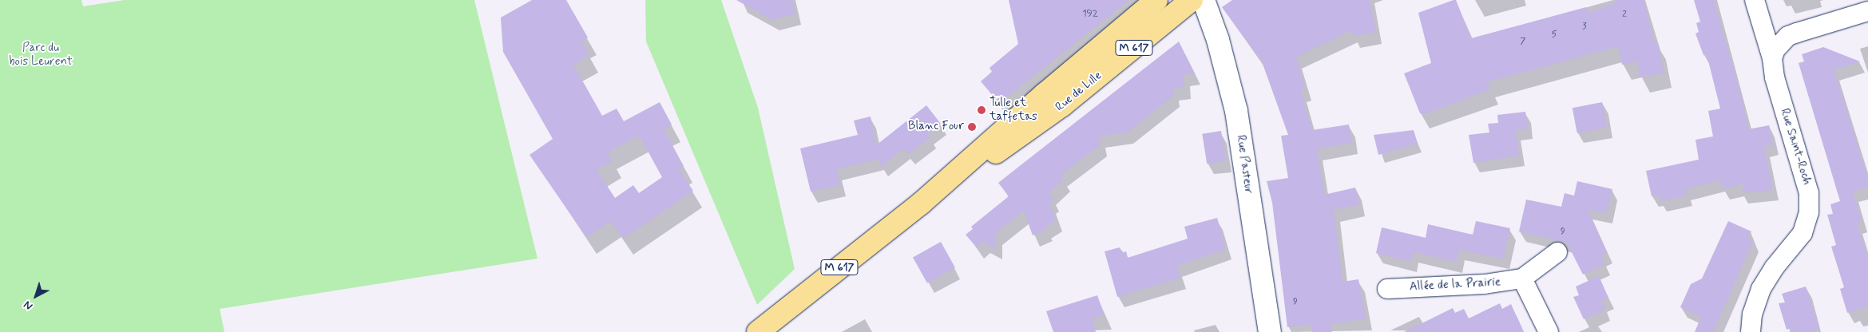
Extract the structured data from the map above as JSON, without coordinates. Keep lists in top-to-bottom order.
{
  "streets": {
    "main road": ["M 617", "Rue de Lille", "Rue Pasteur"],
    "street": ["Rue Saint-Roch", "Allée de la Prairie"]
  },
  "parks": ["Parc du bois Leurent"],
  "places": ["Tulle et taffetas", "Blanc Four"],
  "house_numbers": [
    "192",
    "2",
    "3",
    "5",
    "7",
    "9",
    "9"
  ],
  "north": "bottom left"
}
